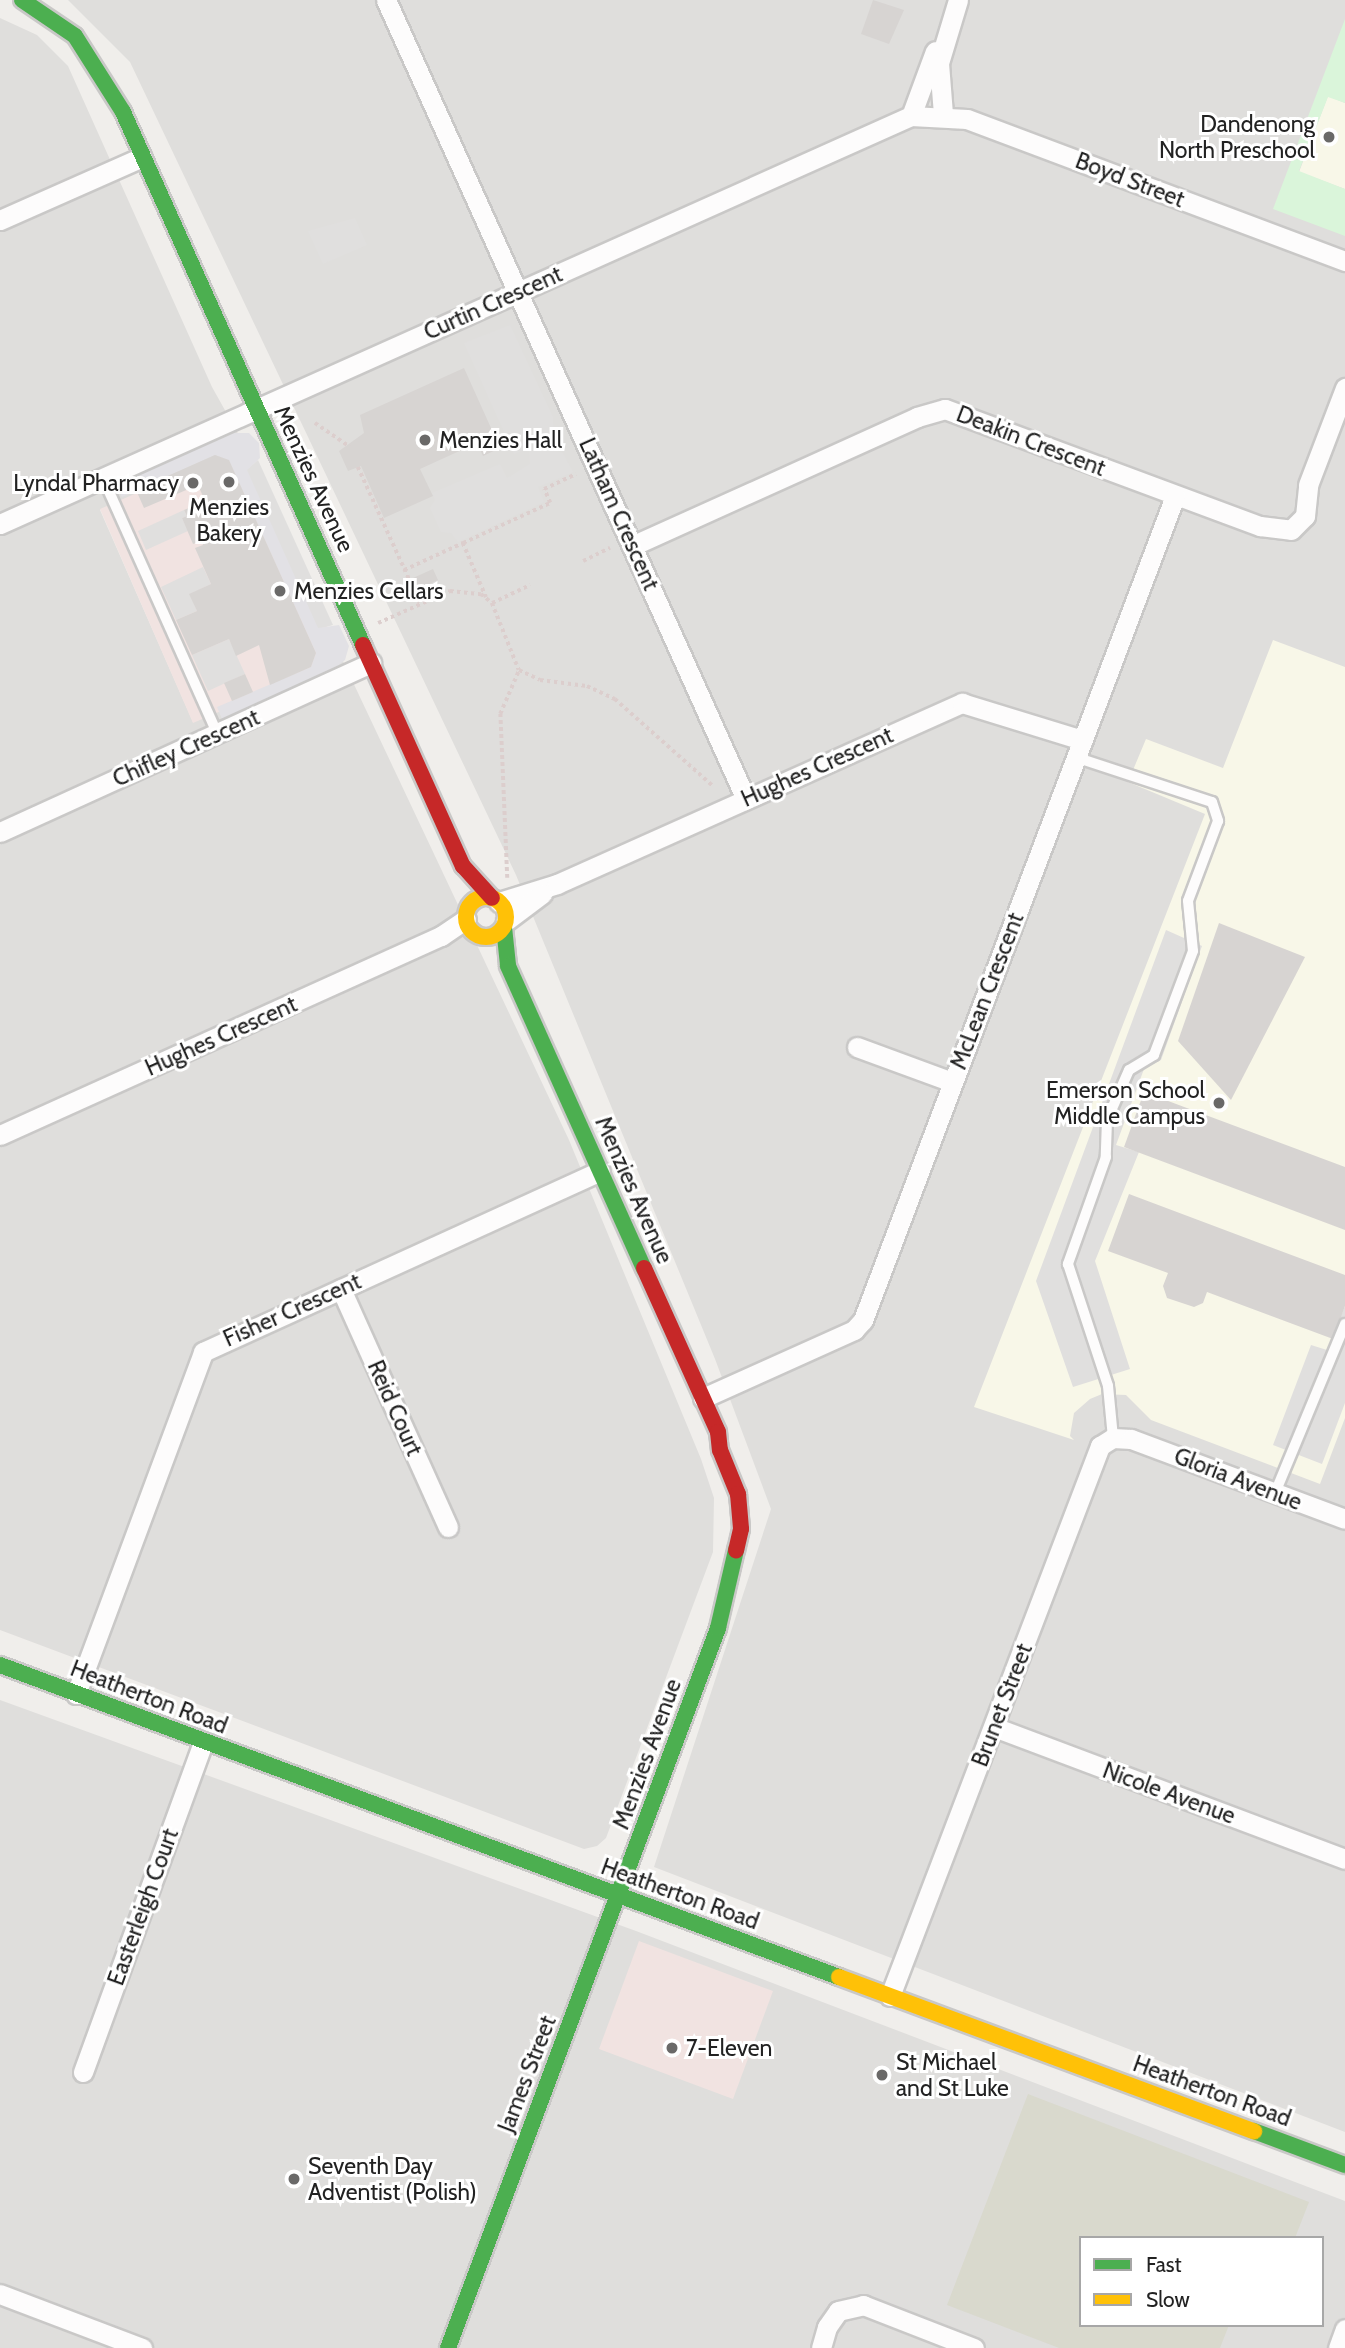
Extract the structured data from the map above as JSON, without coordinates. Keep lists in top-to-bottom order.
{
  "streets": {
    "street": [
      "Boyd Street",
      "Curtin Crescent",
      "Deakin Crescent",
      "Menzies Avenue",
      "Latham Crescent",
      "Chifley Crescent",
      "Hughes Crescent",
      "McLean Crescent",
      "Fisher Crescent",
      "Reid Court",
      "Gloria Avenue",
      "Heatherton Road",
      "Brunet Street",
      "Nicole Avenue",
      "Easterleigh Court",
      "James Street"
    ]
  },
  "crossings": [
    ["Boyd Street", "Curtin Crescent"],
    ["Curtin Crescent", "Menzies Avenue"],
    ["Curtin Crescent", "Latham Crescent"],
    ["Deakin Crescent", "Latham Crescent"],
    ["Deakin Crescent", "McLean Crescent"],
    ["Menzies Avenue", "Chifley Crescent"],
    ["Menzies Avenue", "Hughes Crescent"],
    ["Menzies Avenue", "McLean Crescent"],
    ["Menzies Avenue", "Fisher Crescent"],
    ["Menzies Avenue", "Heatherton Road"],
    ["Menzies Avenue", "James Street"],
    ["Latham Crescent", "Hughes Crescent"],
    ["Hughes Crescent", "McLean Crescent"],
    ["Fisher Crescent", "Reid Court"],
    ["Fisher Crescent", "Heatherton Road"],
    ["Gloria Avenue", "Brunet Street"],
    ["Heatherton Road", "Brunet Street"],
    ["Heatherton Road", "Easterleigh Court"],
    ["Heatherton Road", "James Street"],
    ["Brunet Street", "Nicole Avenue"]
  ],
  "places": [
    "Dandenong North Preschool",
    "Menzies Hall",
    "Menzies Bakery",
    "Lyndal Pharmacy",
    "Menzies Cellars",
    "Emerson School Middle Campus",
    "7-Eleven",
    "St Michael and St Luke",
    "Seventh Day Adventist (Polish)"
  ],
  "legend": ["Fast", "Slow"]
}
